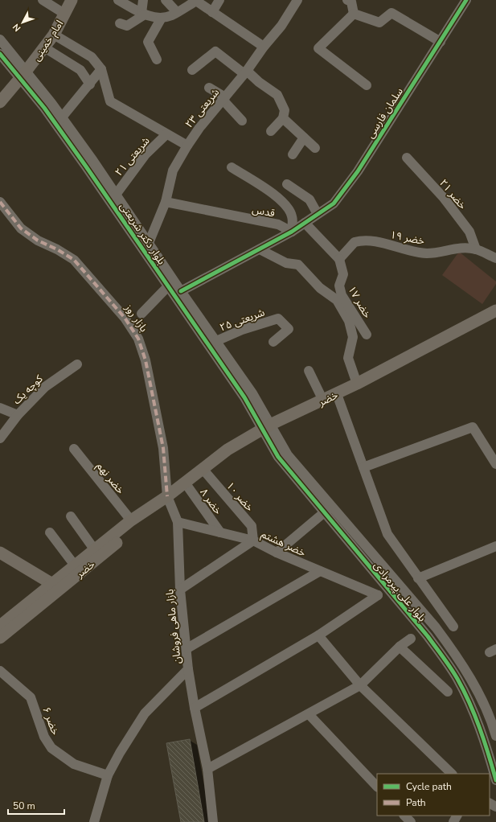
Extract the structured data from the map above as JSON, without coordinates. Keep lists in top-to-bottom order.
{
  "streets": {
    "main road": ["امام خمینی", "خضر"],
    "street": [
      "شریعتی ۲۳",
      "سلمان فارسی",
      "شریعتی ۲۱",
      "خضر ۲۱",
      "قدس",
      "بلوار دکتر شریعتی",
      "خضر ۱۹",
      "خضر ۱۷",
      "بازار روز",
      "شریعتی ۲۵",
      "کوچه یک",
      "خضر نهم",
      "خضر ۱۰",
      "خضر ۸",
      "خضر هشتم",
      "بلوار علی پیرمرادی",
      "بازار ماهی فروشان",
      "خضر ۶"
    ]
  },
  "crossings": [
    ["امام خمینی", "بلوار دکتر شریعتی"],
    ["شریعتی ۲۳", "قدس"],
    ["شریعتی ۲۳", "بلوار دکتر شریعتی"],
    ["شریعتی ۲۱", "بلوار دکتر شریعتی"],
    ["خضر ۲۱", "خضر ۱۹"],
    ["بلوار دکتر شریعتی", "شریعتی ۲۵"],
    ["بلوار دکتر شریعتی", "خضر"],
    ["بلوار دکتر شریعتی", "بلوار علی پیرمرادی"],
    ["خضر ۱۹", "خضر ۱۷"],
    ["بازار روز", "خضر"],
    ["بازار روز", "بازار ماهی فروشان"],
    ["خضر", "خضر نهم"],
    ["خضر", "خضر ۱۰"],
    ["خضر", "خضر ۸"],
    ["خضر", "بلوار علی پیرمرادی"],
    ["خضر", "بازار ماهی فروشان"],
    ["خضر ۱۰", "خضر هشتم"],
    ["خضر ۸", "خضر هشتم"],
    ["خضر هشتم", "بازار ماهی فروشان"],
    ["بازار ماهی فروشان", "خضر ۶"]
  ],
  "legend": ["Cycle path", "Path"],
  "scale_bar": "50 m",
  "north": "bottom left"
}
